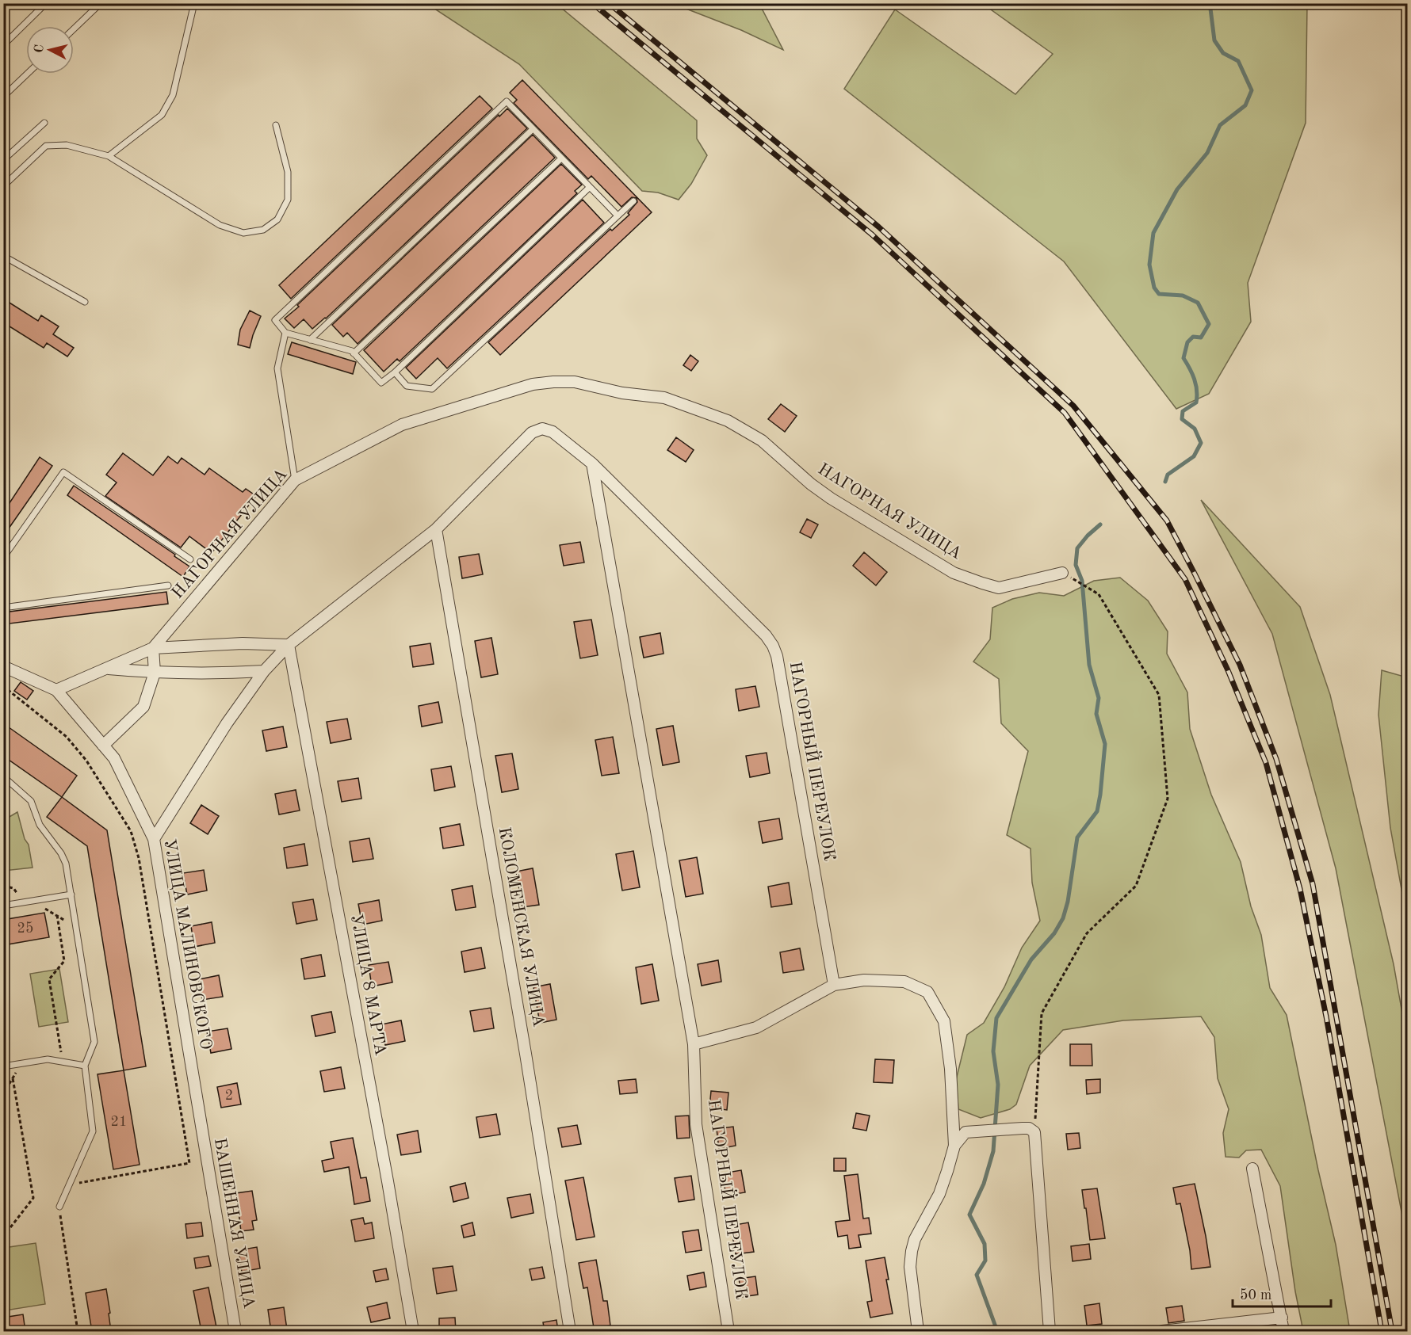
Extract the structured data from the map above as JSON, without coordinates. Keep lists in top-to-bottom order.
{
  "streets": {
    "street": [
      "НАГОРНАЯ УЛИЦА",
      "НАГОРНЫЙ ПЕРЕУЛОК",
      "КОЛОМЕНСКАЯ УЛИЦА",
      "УЛИЦА МАЛИНОВСКОГО",
      "УЛИЦА 8 МАРТА",
      "БАШЕННАЯ УЛИЦА"
    ]
  },
  "crossings": [
    ["НАГОРНАЯ УЛИЦА", "УЛИЦА МАЛИНОВСКОГО"],
    ["НАГОРНЫЙ ПЕРЕУЛОК", "КОЛОМЕНСКАЯ УЛИЦА"],
    ["УЛИЦА МАЛИНОВСКОГО", "БАШЕННАЯ УЛИЦА"]
  ],
  "house_numbers": ["25", "2", "21"],
  "scale_bar": "50 m",
  "north": "left"
}
